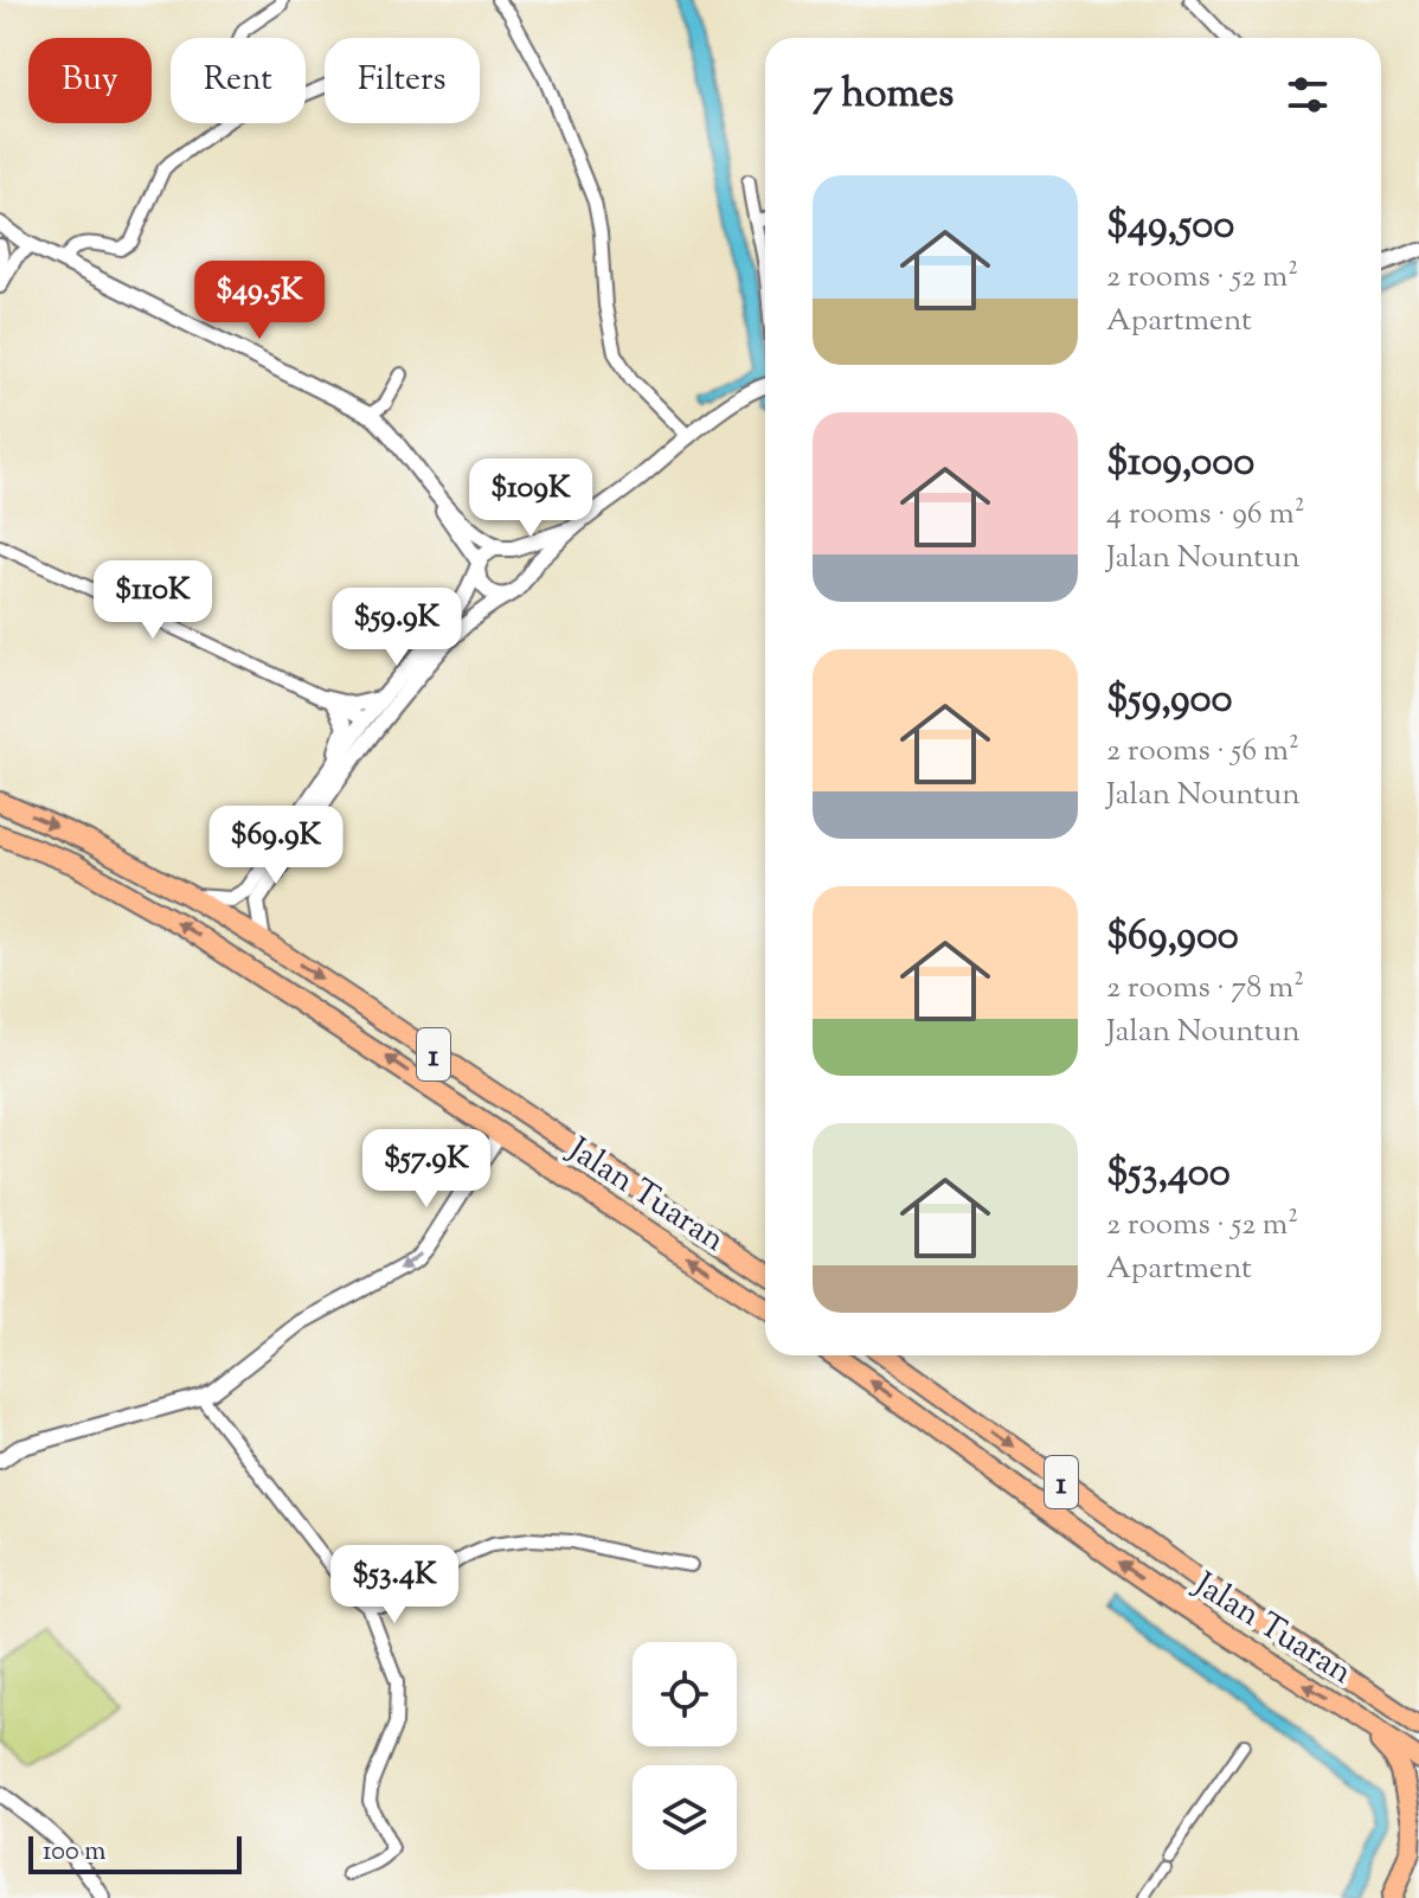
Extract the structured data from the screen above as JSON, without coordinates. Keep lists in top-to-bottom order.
{
  "streets": {
    "main road": ["1", "Jalan Tuaran"]
  },
  "scale_bar": "100 m",
  "page": {
    "chip": ["Buy", "Rent", "Filters"],
    "heading": "7 homes",
    "list": [
      {
        "name": "$49,500",
        "note": "2 rooms · 52 m² · Apartment"
      },
      {
        "name": "$109,000",
        "note": "4 rooms · 96 m² · Jalan Nountun"
      },
      {
        "name": "$59,900",
        "note": "2 rooms · 56 m² · Jalan Nountun"
      },
      {
        "name": "$69,900",
        "note": "2 rooms · 78 m² · Jalan Nountun"
      },
      {
        "name": "$53,400",
        "note": "2 rooms · 52 m² · Apartment"
      }
    ],
    "price": [
      "$49.5K",
      "$109K",
      "$110K",
      "$59.9K",
      "$69.9K",
      "$57.9K",
      "$53.4K"
    ],
    "scale": "100 m"
  }
}
